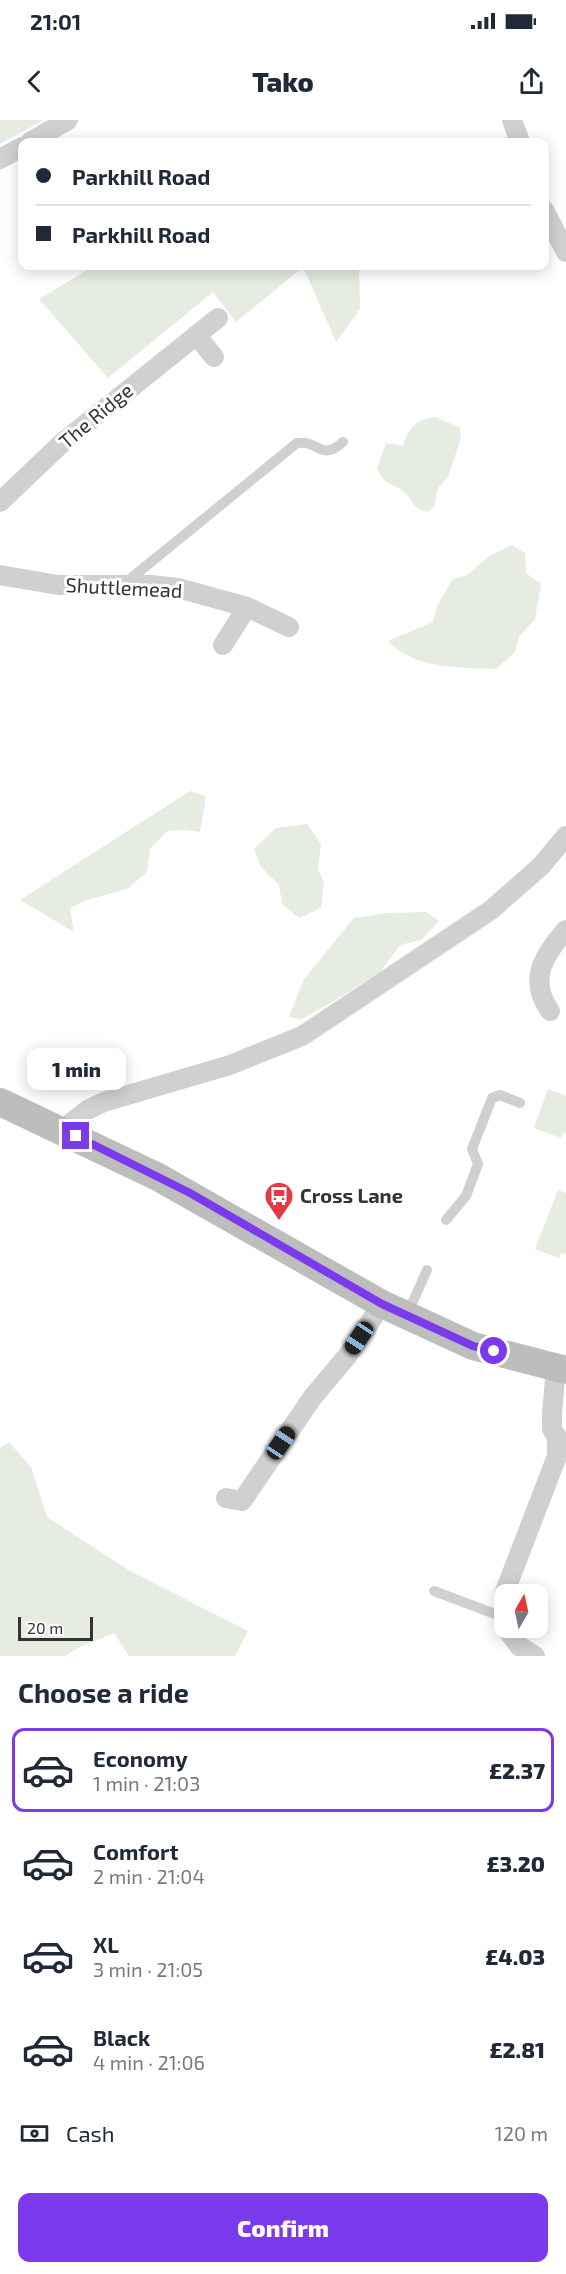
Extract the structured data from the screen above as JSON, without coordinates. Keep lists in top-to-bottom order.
{
  "streets": {
    "street": ["The Ridge", "Shuttlemead"]
  },
  "places": {
    "bus stop": ["Cross Lane"]
  },
  "scale_bar": "20 m",
  "north": "top",
  "page": {
    "status": "21:01",
    "header": "Tako",
    "banner": ["Parkhill Road", "Parkhill Road"],
    "bubble": "1 min",
    "scale": "20 m",
    "heading": "Choose a ride",
    "list": [
      {
        "name": "Economy",
        "note": "1 min · 21:03",
        "value": "£2.37"
      },
      {
        "name": "Comfort",
        "note": "2 min · 21:04",
        "value": "£3.20"
      },
      {
        "name": "XL",
        "note": "3 min · 21:05",
        "value": "£4.03"
      },
      {
        "name": "Black",
        "note": "4 min · 21:06",
        "value": "£2.81"
      }
    ],
    "pay": ["Cash", "120 m"],
    "buttons": "Confirm"
  }
}
